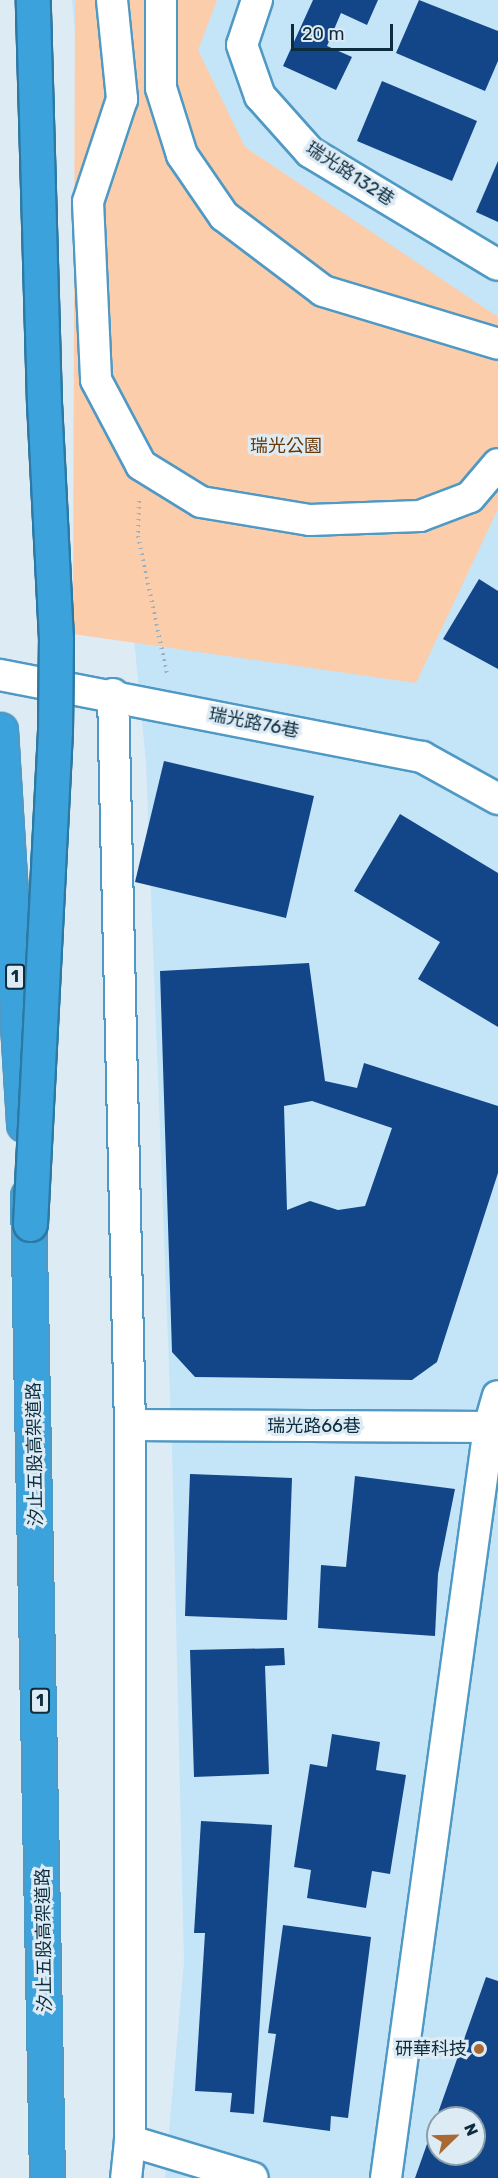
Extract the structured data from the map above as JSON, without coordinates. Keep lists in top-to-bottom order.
{
  "streets": {
    "highway": ["1", "汐止五股高架道路"],
    "street": ["瑞光路132巷", "瑞光路76巷", "瑞光路66巷"]
  },
  "parks": ["瑞光公園"],
  "places": ["研華科技"],
  "scale_bar": "20 m",
  "north": "top right"
}
